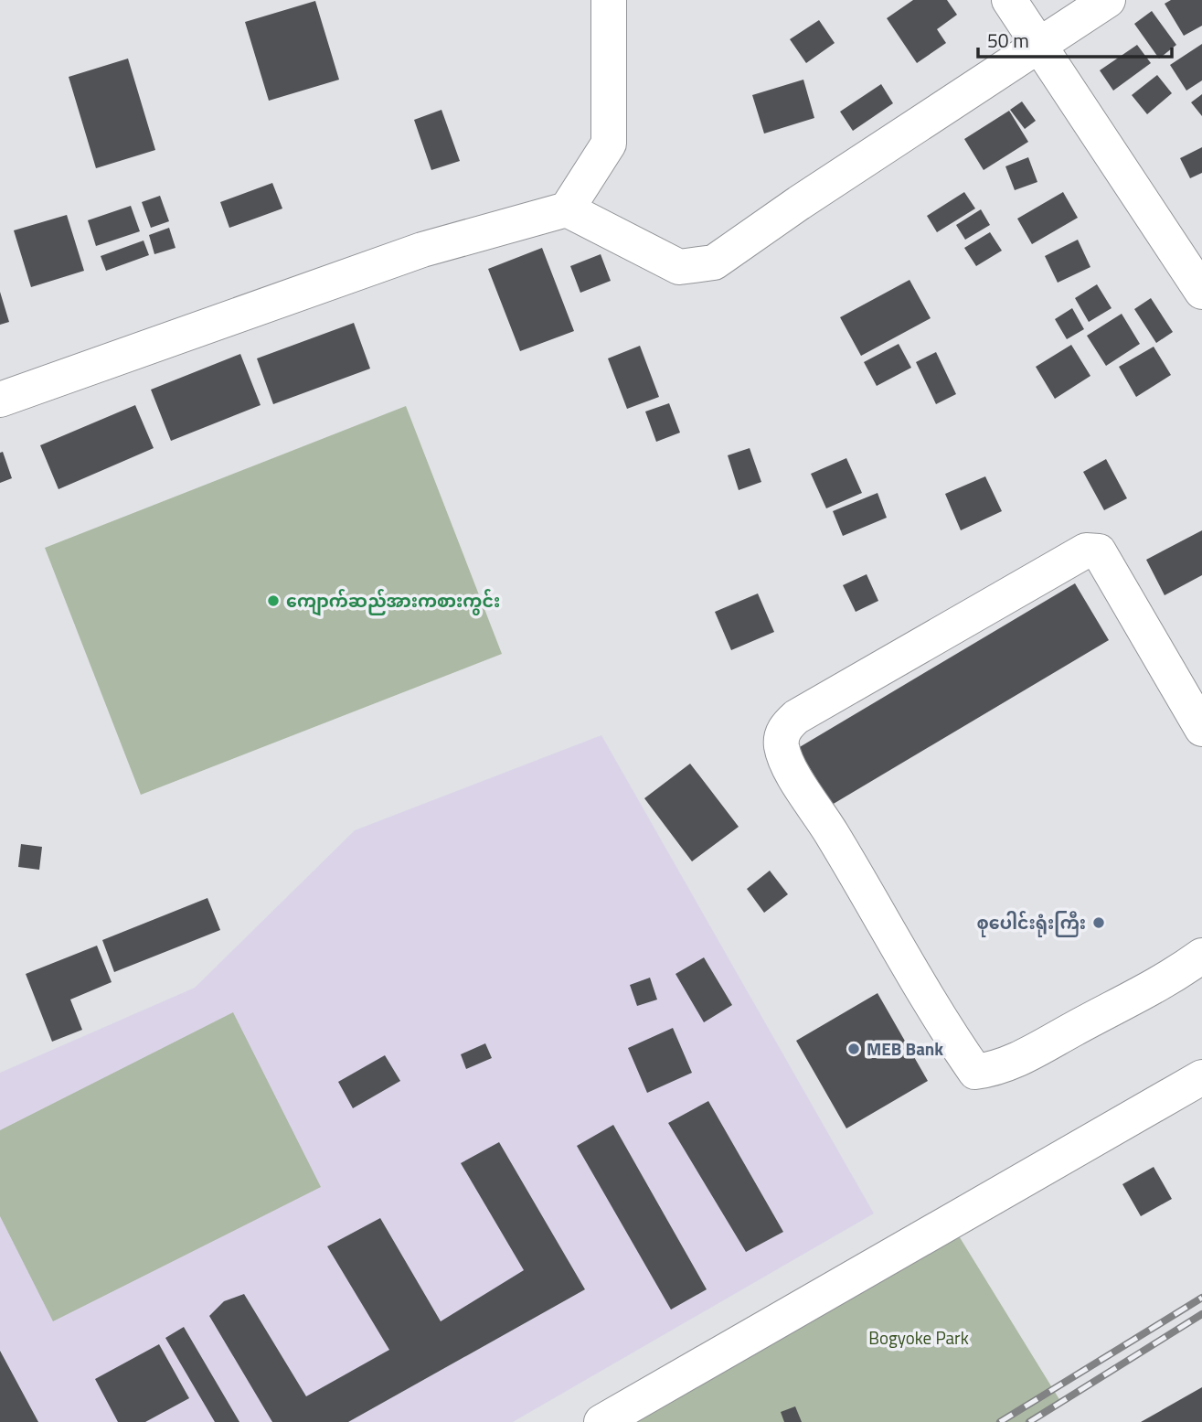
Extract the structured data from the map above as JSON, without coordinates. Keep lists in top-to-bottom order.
{
  "parks": ["Bogyoke Park"],
  "places": ["ကျောက်ဆည်အားကစားကွင်း", "စုပေါင်းရုံးကြီး", "MEB Bank"],
  "scale_bar": "50 m"
}
